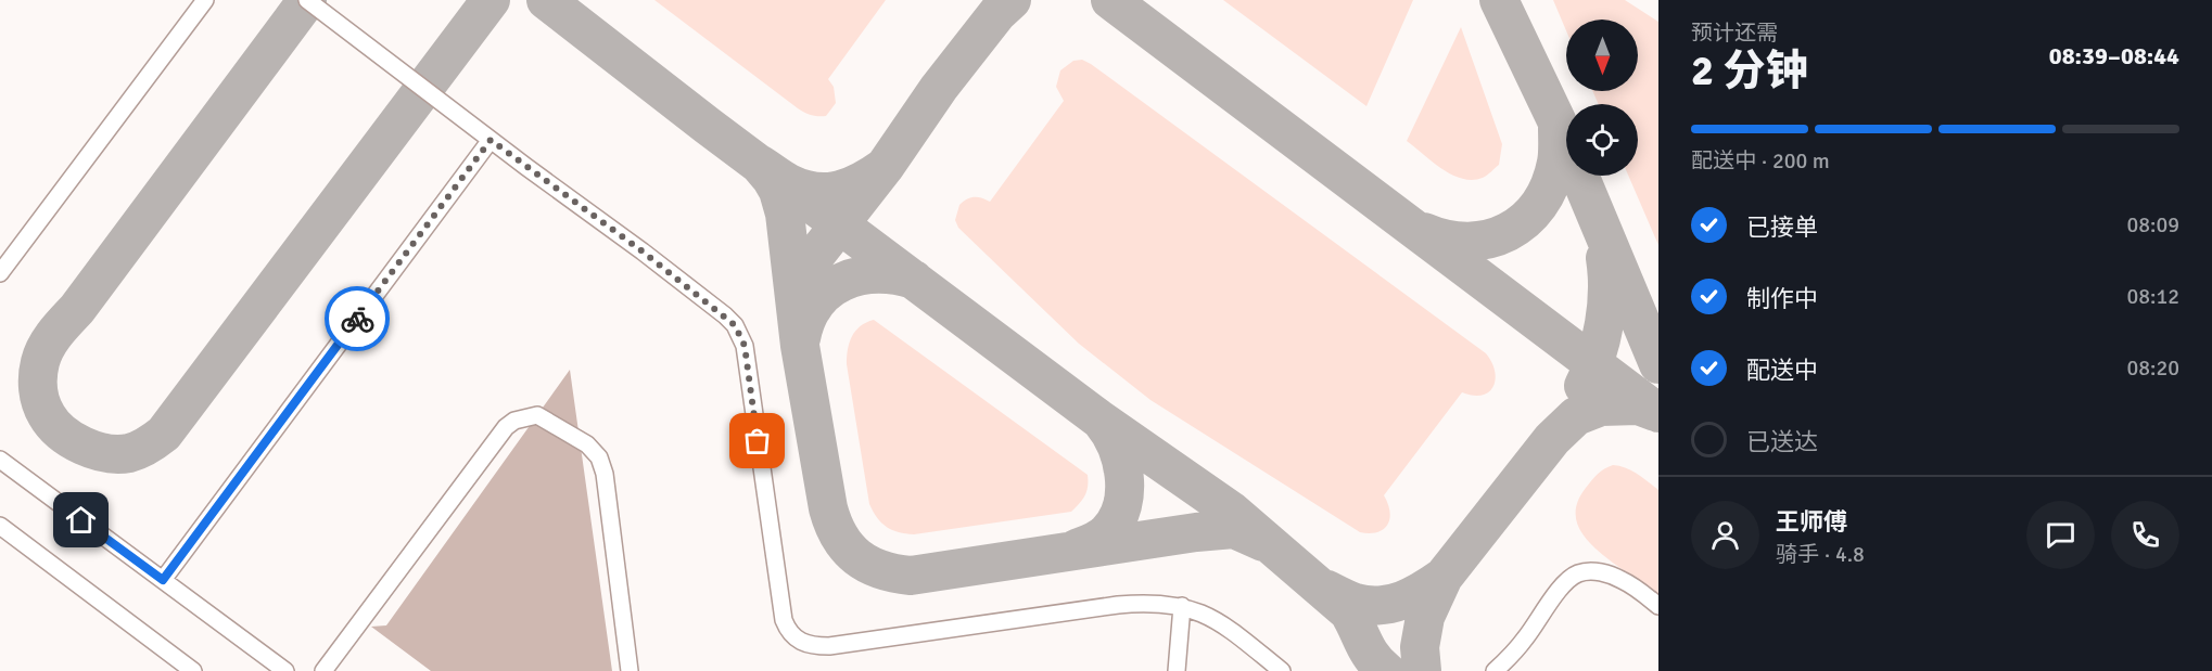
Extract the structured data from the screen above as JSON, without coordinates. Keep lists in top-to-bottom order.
{
  "north": "bottom",
  "page": {
    "heading": ["2 分钟", "预计还需", "08:39–08:44"],
    "panel": ["王师傅", "骑手 · 4.8"],
    "bar": "配送中 · 200 m",
    "list": [
      ["已接单", "08:09"],
      ["制作中", "08:12"],
      ["配送中", "08:20"],
      "已送达"
    ]
  }
}
